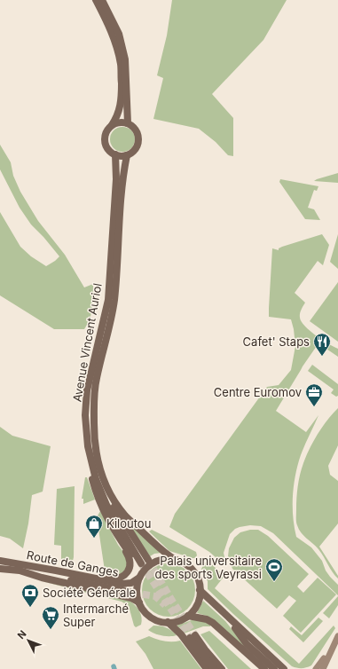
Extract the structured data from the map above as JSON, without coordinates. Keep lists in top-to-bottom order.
{
  "streets": {
    "main road": ["Avenue Vincent Auriol", "Route de Ganges"]
  },
  "places": {
    "restaurant": ["Cafet' Staps"],
    "office": ["Centre Euromov"],
    "shop": ["Kiloutou"],
    "sports": ["Palais universitaire des sports Veyrassi"],
    "bank": ["Société Générale"],
    "supermarket": ["Intermarché Super"]
  },
  "north": "top left"
}
